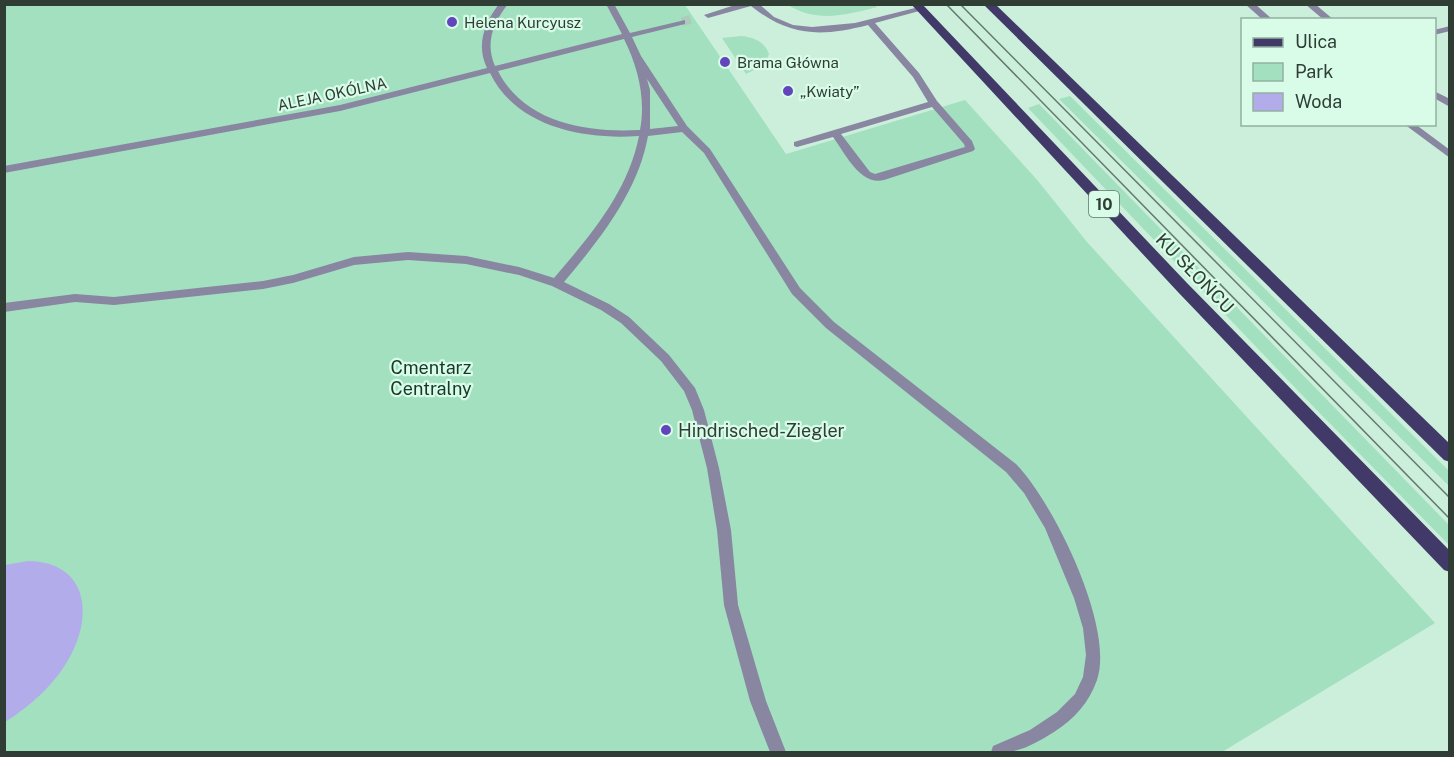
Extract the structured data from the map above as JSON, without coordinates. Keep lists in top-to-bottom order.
{
  "streets": {
    "main road": ["10", "KU SŁOŃCU"],
    "street": ["ALEJA OKÓLNA"]
  },
  "parks": ["Cmentarz Centralny"],
  "places": [
    "Helena Kurcyusz",
    "Brama Główna",
    "„Kwiaty”",
    "Hindrisched-Ziegler"
  ],
  "legend": ["Ulica", "Park", "Woda"]
}
